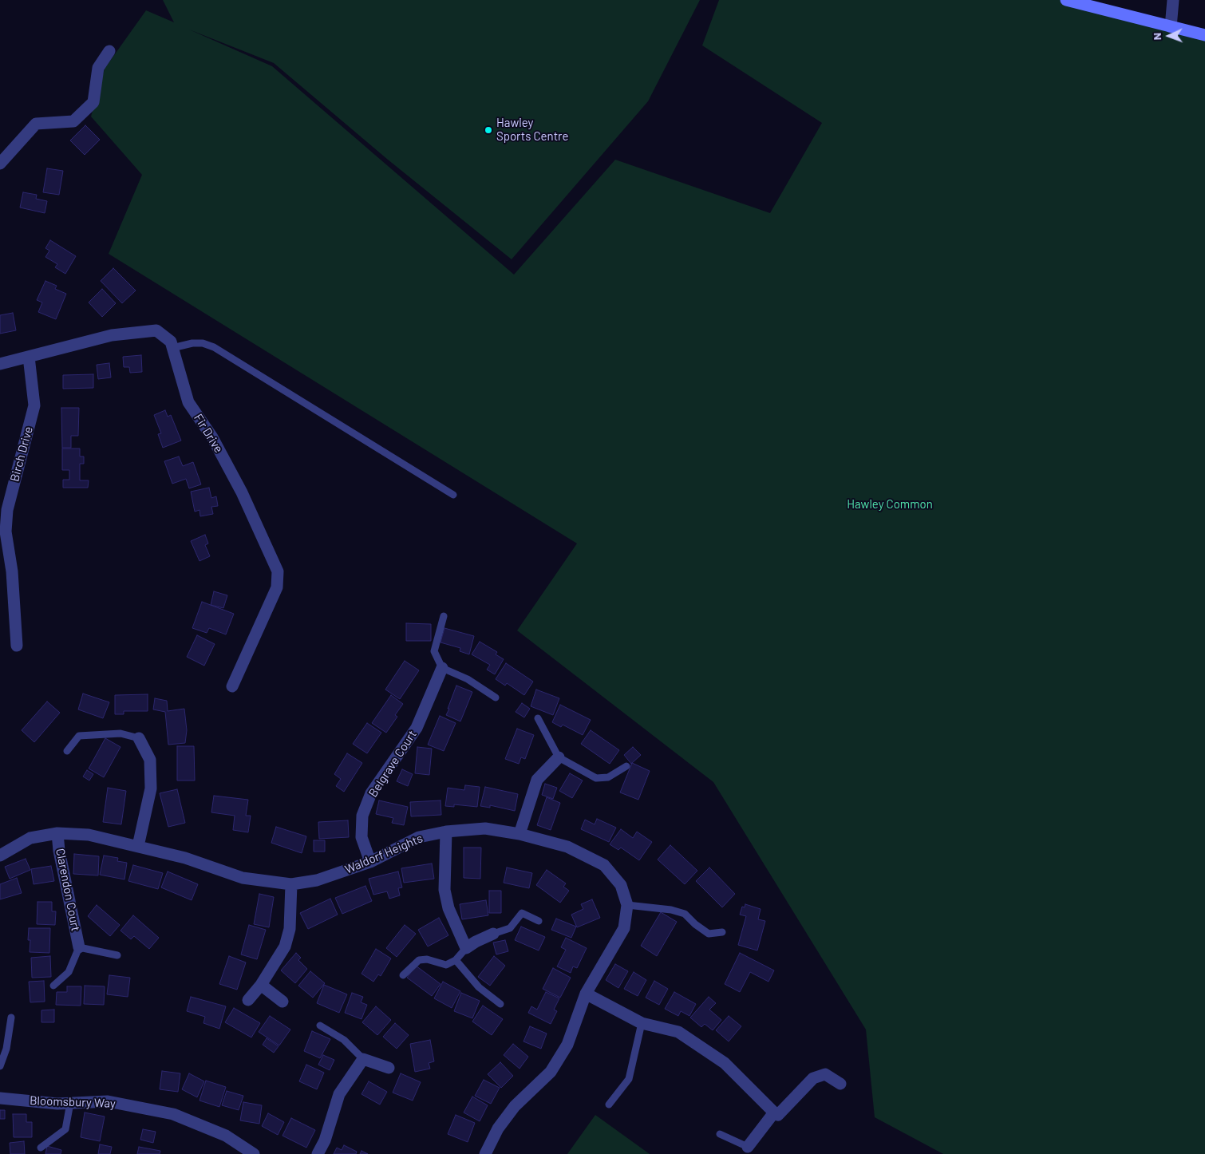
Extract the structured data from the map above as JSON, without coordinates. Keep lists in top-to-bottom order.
{
  "streets": {
    "street": [
      "Fir Drive",
      "Birch Drive",
      "Belgrave Court",
      "Waldorf Heights",
      "Clarendon Court",
      "Bloomsbury Way"
    ]
  },
  "crossings": [
    ["Fir Drive", "Birch Drive"],
    ["Belgrave Court", "Waldorf Heights"],
    ["Waldorf Heights", "Clarendon Court"]
  ],
  "parks": ["Hawley Common"],
  "places": ["Hawley Sports Centre"],
  "north": "left"
}
